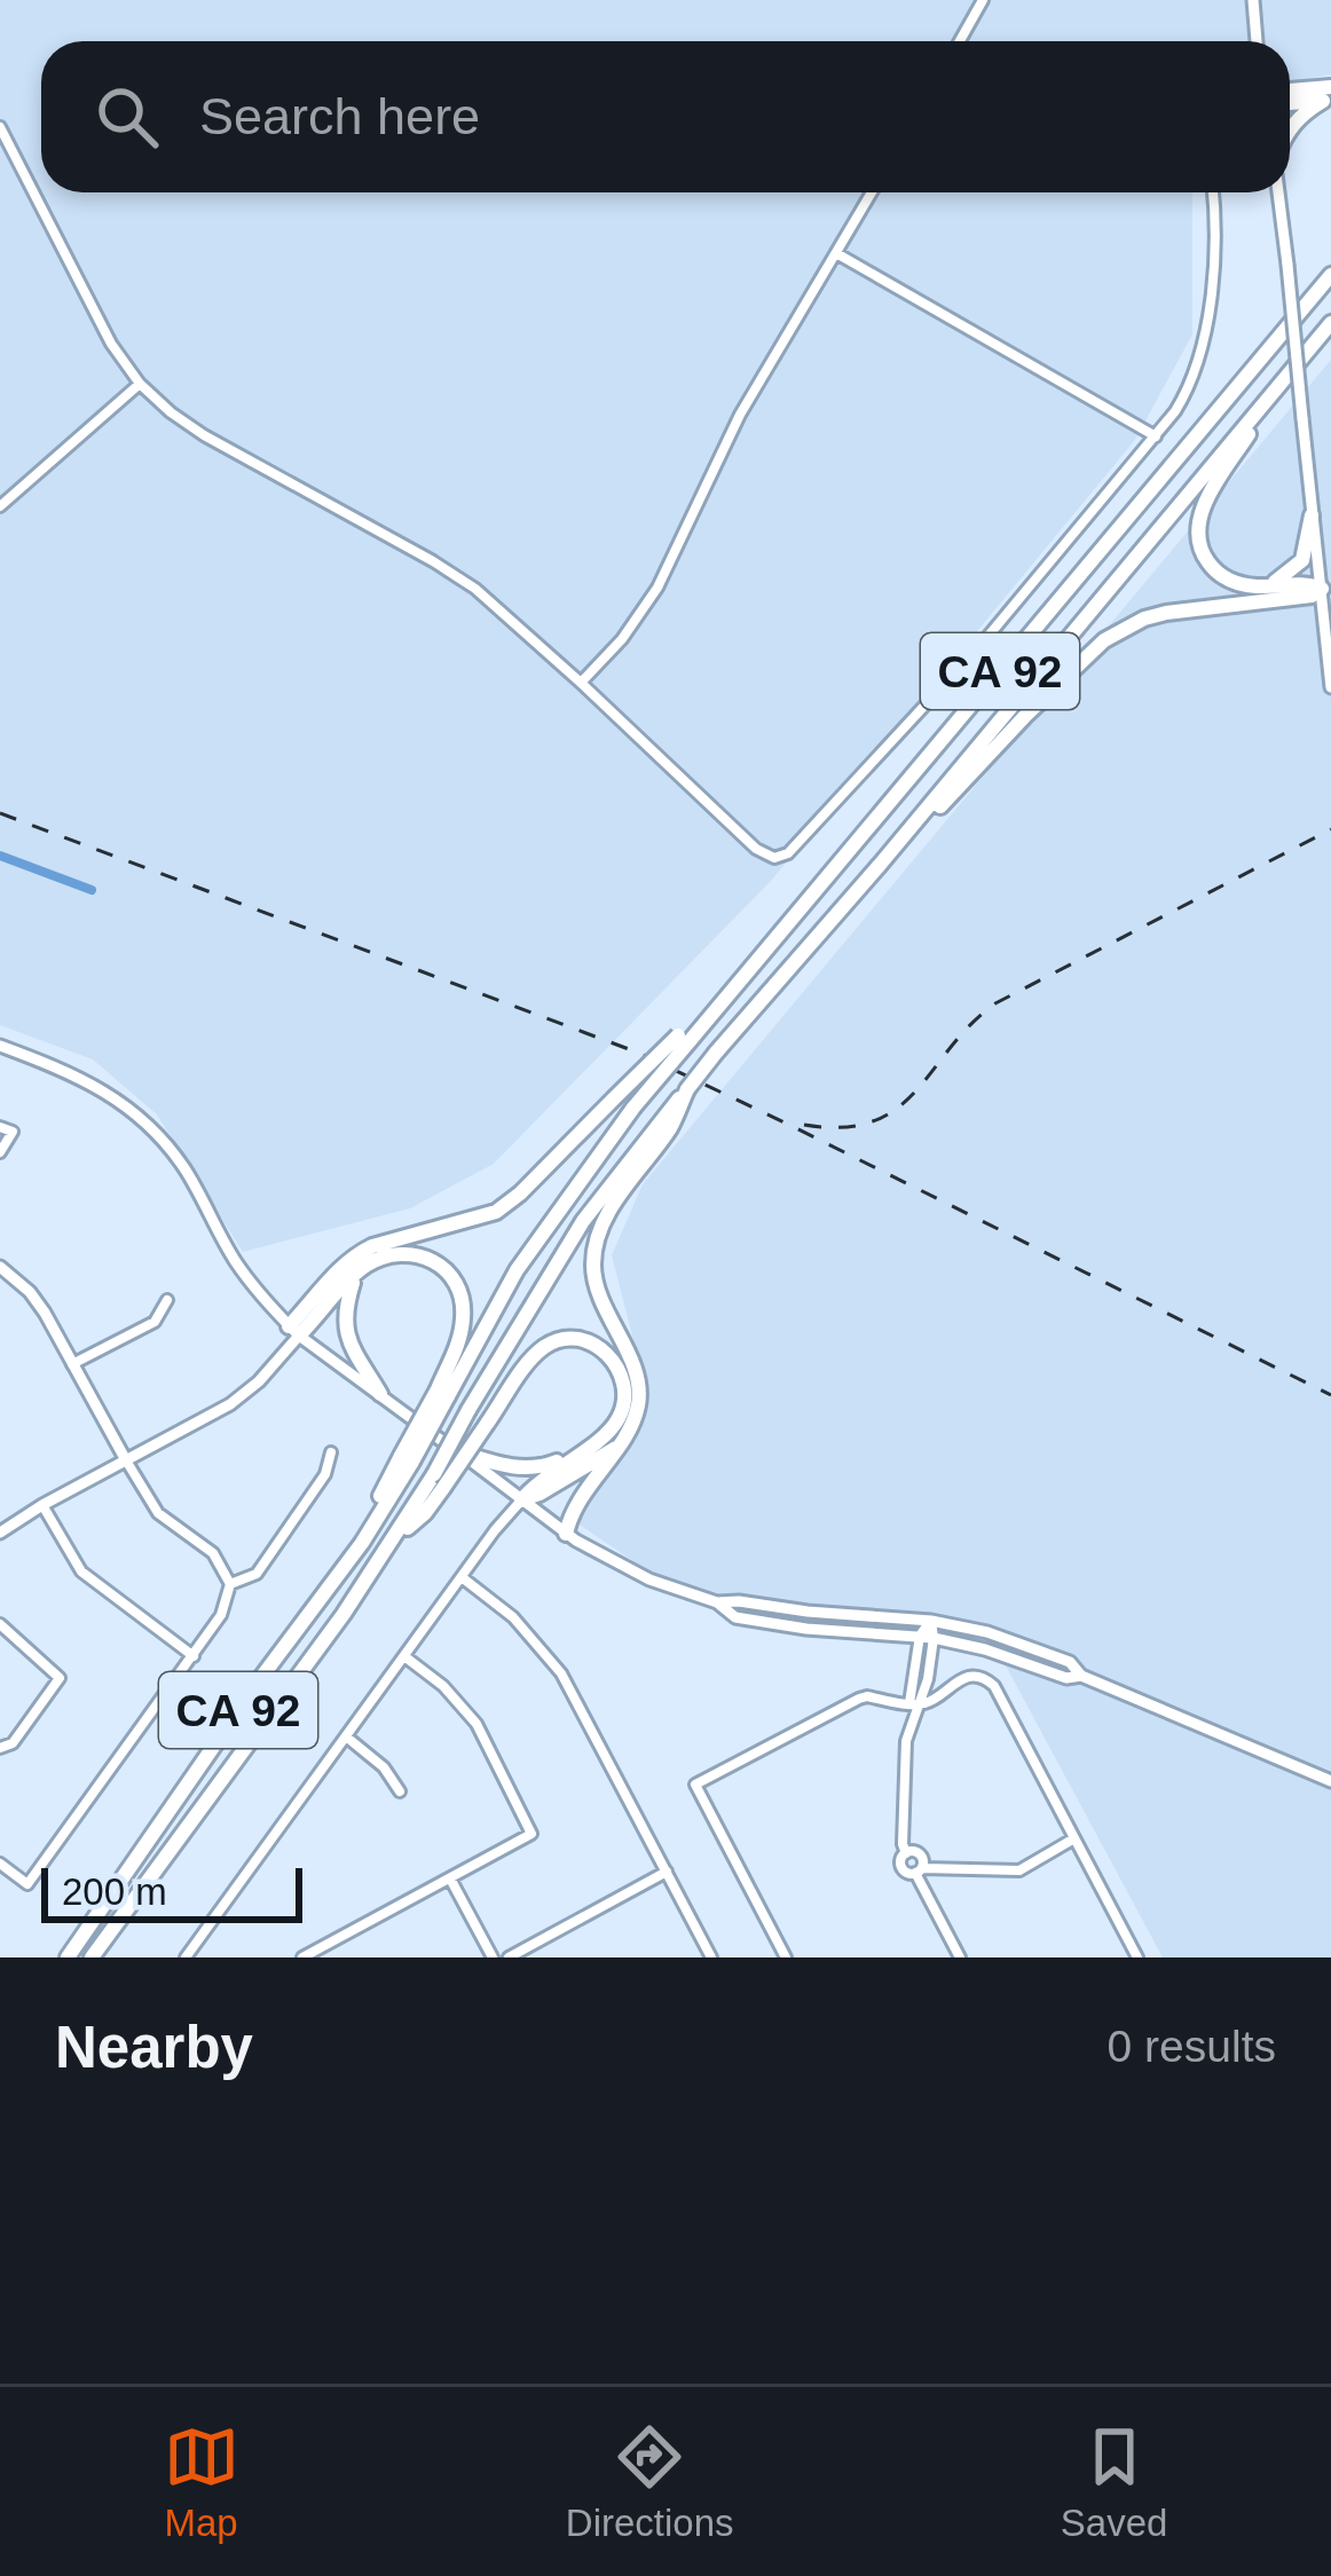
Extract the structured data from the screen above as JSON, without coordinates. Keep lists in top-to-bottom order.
{
  "streets": {
    "highway": ["CA 92"]
  },
  "scale_bar": "200 m",
  "page": {
    "search": "Search here",
    "scale": "200 m",
    "heading": ["Nearby", "0 results"],
    "nav": ["Map", "Directions", "Saved"]
  }
}
